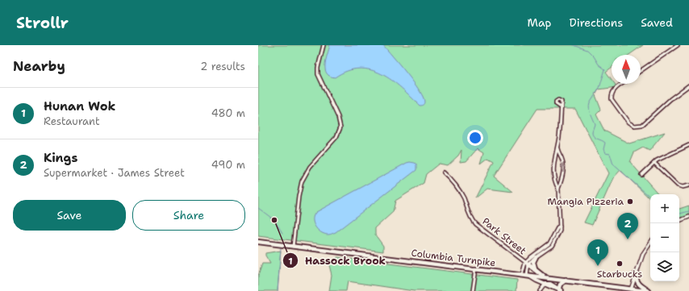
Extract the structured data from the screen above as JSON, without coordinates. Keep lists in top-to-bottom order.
{
  "streets": {
    "main road": ["Columbia Turnpike"],
    "street": ["Park Street"]
  },
  "crossings": [
    ["Park Street", "Columbia Turnpike"]
  ],
  "places": ["Mangia Pizzeria", "Hassock Brook", "Starbucks"],
  "north": "top",
  "page": {
    "header": "Strollr",
    "nav": ["Map", "Directions", "Saved"],
    "heading": ["Nearby", "2 results"],
    "list": [
      {
        "mark": "1",
        "name": "Hunan Wok",
        "note": "Restaurant",
        "value": "480 m"
      },
      {
        "mark": "2",
        "name": "Kings",
        "note": "Supermarket · James Street",
        "value": "490 m"
      }
    ],
    "buttons": ["Save", "Share"],
    "map_buttons": ["+", "−"],
    "pins": ["2", "1"]
  }
}
